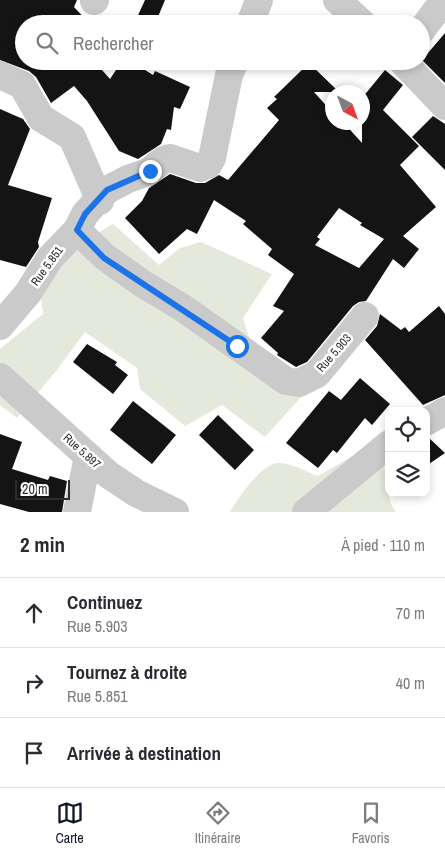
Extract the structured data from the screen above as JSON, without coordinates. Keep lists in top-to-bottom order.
{
  "streets": {
    "street": ["Rue 5.851", "Rue 5.903", "Rue 5.897"]
  },
  "crossings": [
    ["Rue 5.851", "Rue 5.903"]
  ],
  "scale_bar": "20 m",
  "north": "bottom right",
  "page": {
    "search": "Rechercher",
    "scale": "20 m",
    "heading": ["2 min", "À pied · 110 m"],
    "list": [
      ["Continuez", "Rue 5.903", "70 m"],
      ["Tournez à droite", "Rue 5.851", "40 m"],
      "Arrivée à destination"
    ],
    "nav": ["Carte", "Itinéraire", "Favoris"]
  }
}
